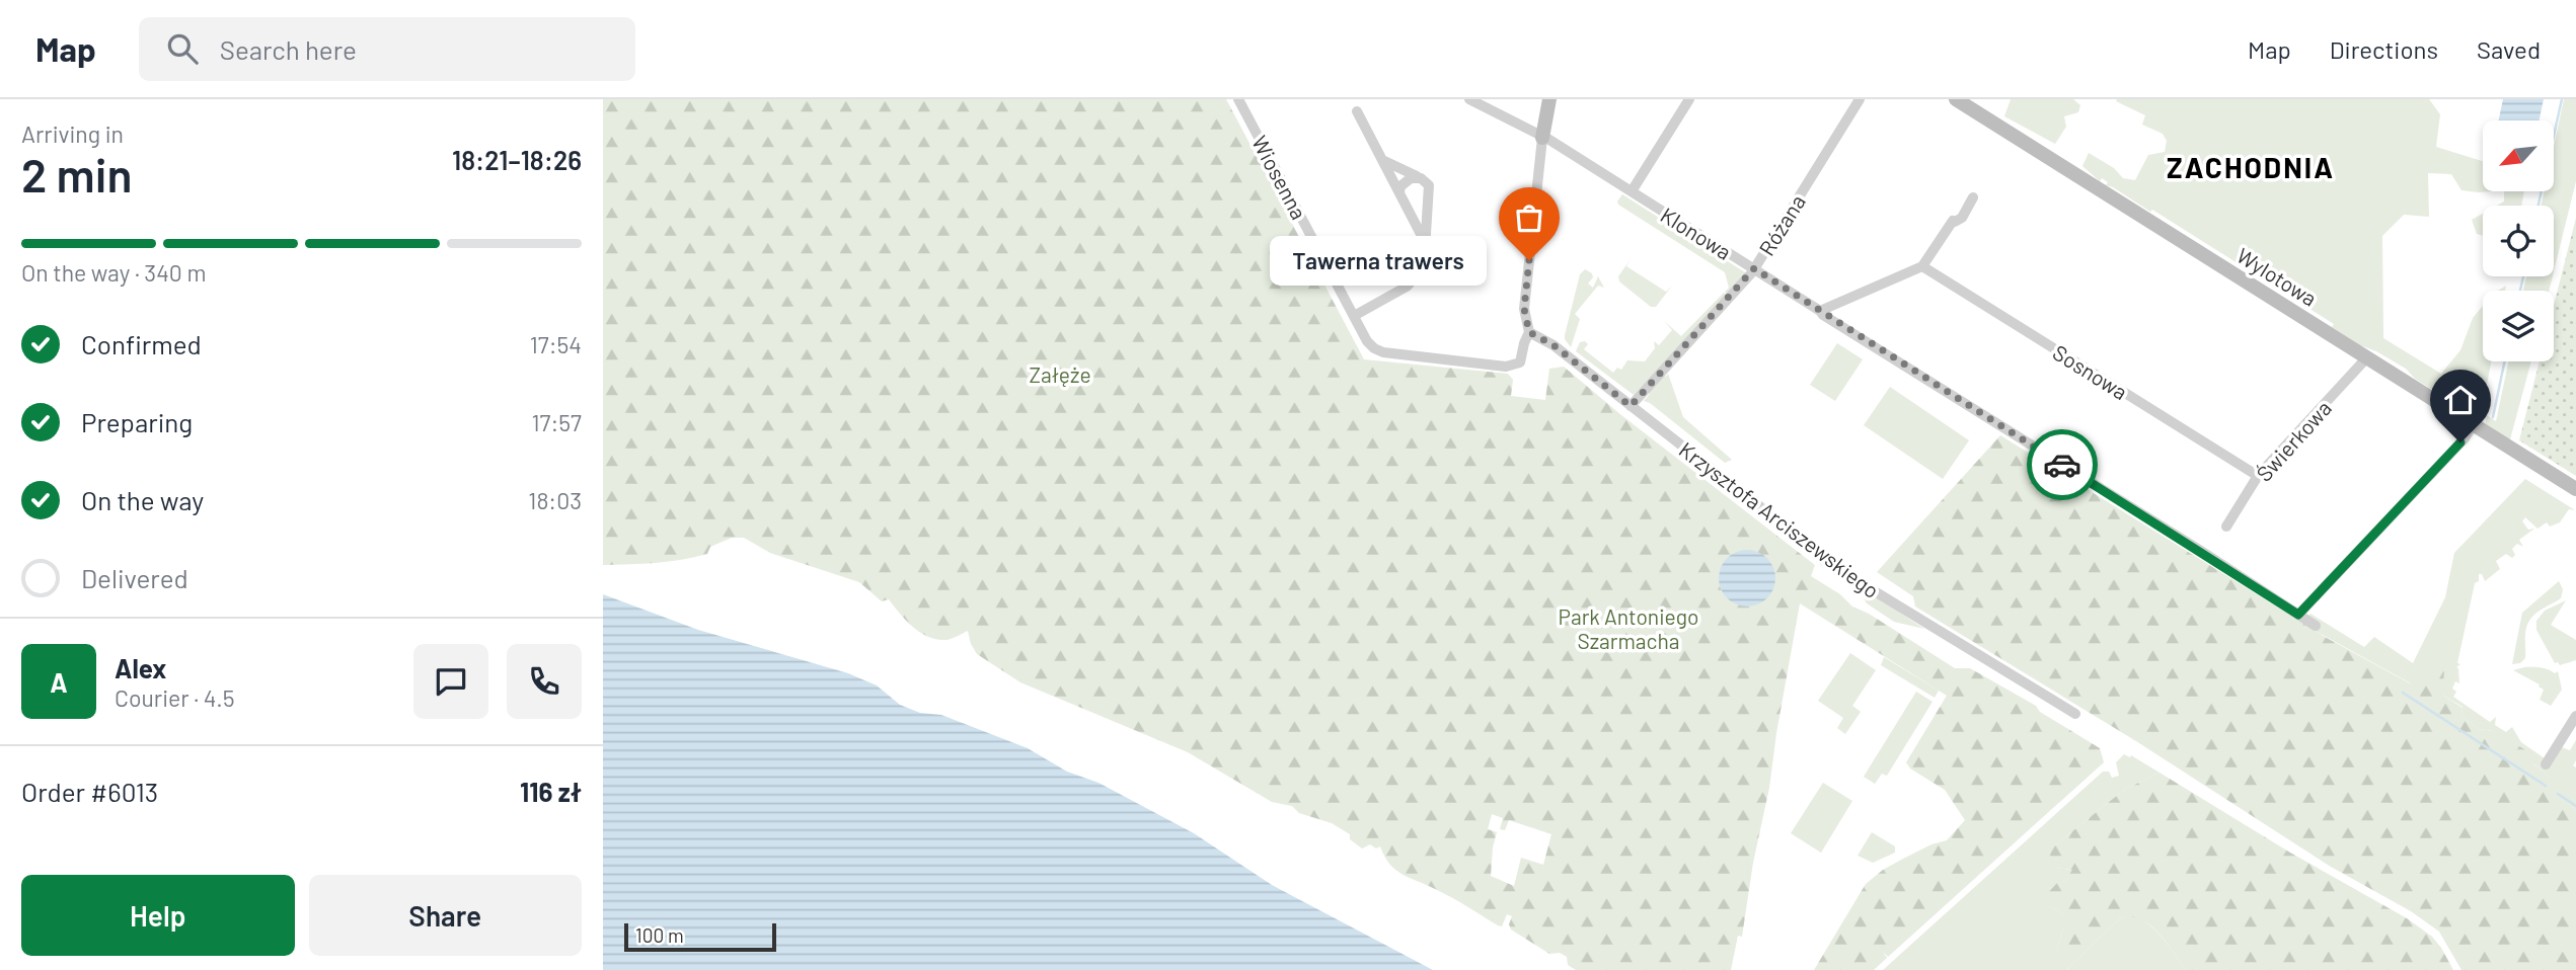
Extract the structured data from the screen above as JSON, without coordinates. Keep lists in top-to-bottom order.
{
  "streets": {
    "street": [
      "Wiosenna",
      "Różana",
      "Klonowa",
      "Wylotowa",
      "Sosnowa",
      "Świerkowa",
      "Krzysztofa Arciszewskiego"
    ]
  },
  "crossings": [
    ["Wiosenna", "Krzysztofa Arciszewskiego"],
    ["Różana", "Klonowa"],
    ["Różana", "Krzysztofa Arciszewskiego"],
    ["Wylotowa", "Świerkowa"],
    ["Sosnowa", "Świerkowa"]
  ],
  "districts": ["ZACHODNIA"],
  "parks": ["Załęże", "Park Antoniego Szarmacha"],
  "places": ["Tawerna trawers"],
  "scale_bar": "100 m",
  "north": "bottom left",
  "page": {
    "header": "Map",
    "search": "Search here",
    "nav": ["Map", "Directions", "Saved"],
    "heading": ["2 min", "Arriving in", "18:21–18:26"],
    "panel": [
      "Alex",
      "Courier · 4.5",
      "Order #6013",
      "116 zł"
    ],
    "bar": "On the way · 340 m",
    "bubble": "Tawerna trawers",
    "list": [
      ["Confirmed", "17:54"],
      ["Preparing", "17:57"],
      ["On the way", "18:03"],
      "Delivered"
    ],
    "round": "A",
    "buttons": ["Help", "Share"],
    "scale": "100 m"
  }
}
